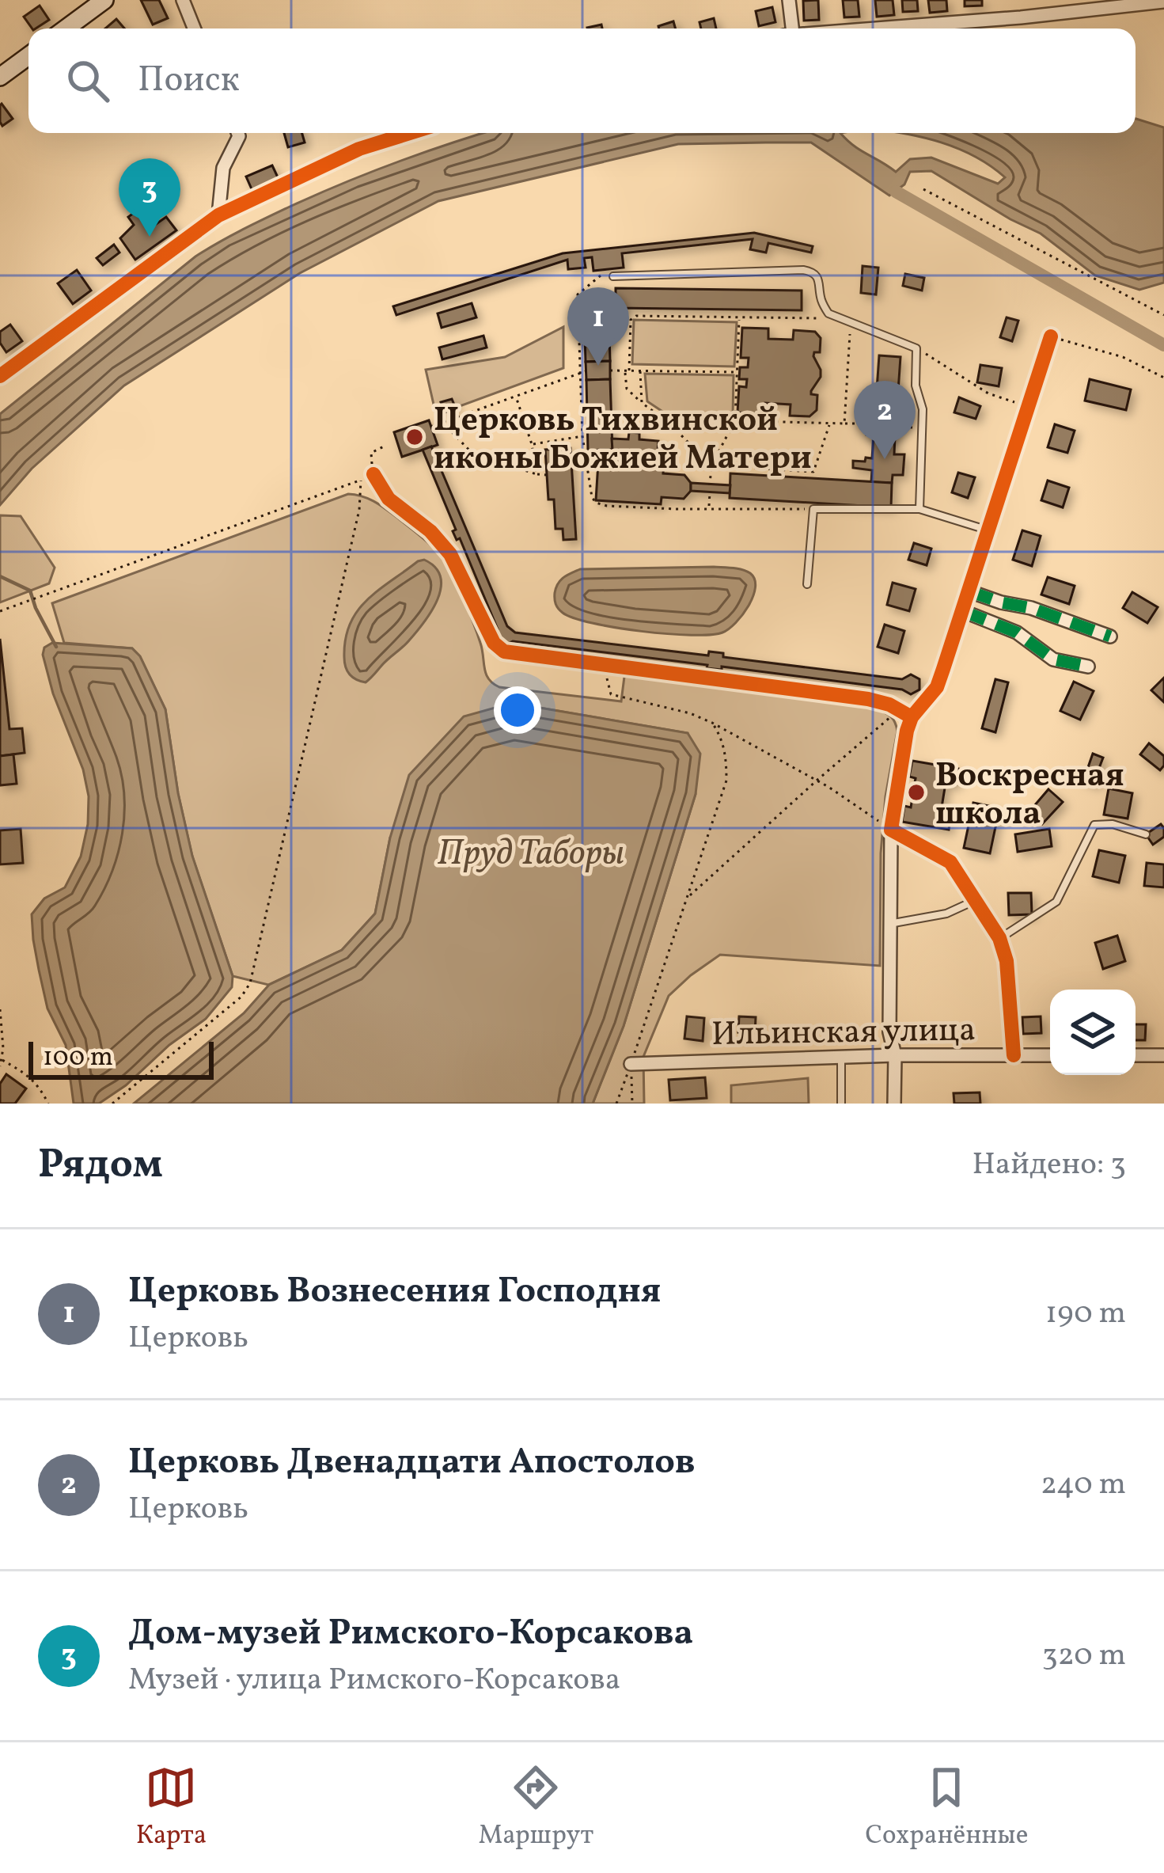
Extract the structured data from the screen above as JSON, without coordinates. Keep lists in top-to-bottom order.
{
  "streets": {
    "street": ["Ильинская улица"]
  },
  "water": ["Пруд Таборы"],
  "places": ["Церковь Тихвинской иконы Божией Матери", "Воскресная школа"],
  "scale_bar": "100 m",
  "page": {
    "search": "Поиск",
    "pins": ["3", "1", "2"],
    "scale": "100 m",
    "heading": ["Рядом", "Найдено: 3"],
    "list": [
      {
        "mark": "1",
        "name": "Церковь Вознесения Господня",
        "note": "Церковь",
        "value": "190 m"
      },
      {
        "mark": "2",
        "name": "Церковь Двенадцати Апостолов",
        "note": "Церковь",
        "value": "240 m"
      },
      {
        "mark": "3",
        "name": "Дом-музей Римского-Корсакова",
        "note": "Музей · улица Римского-Корсакова",
        "value": "320 m"
      }
    ],
    "nav": ["Карта", "Маршрут", "Сохранённые"]
  }
}
